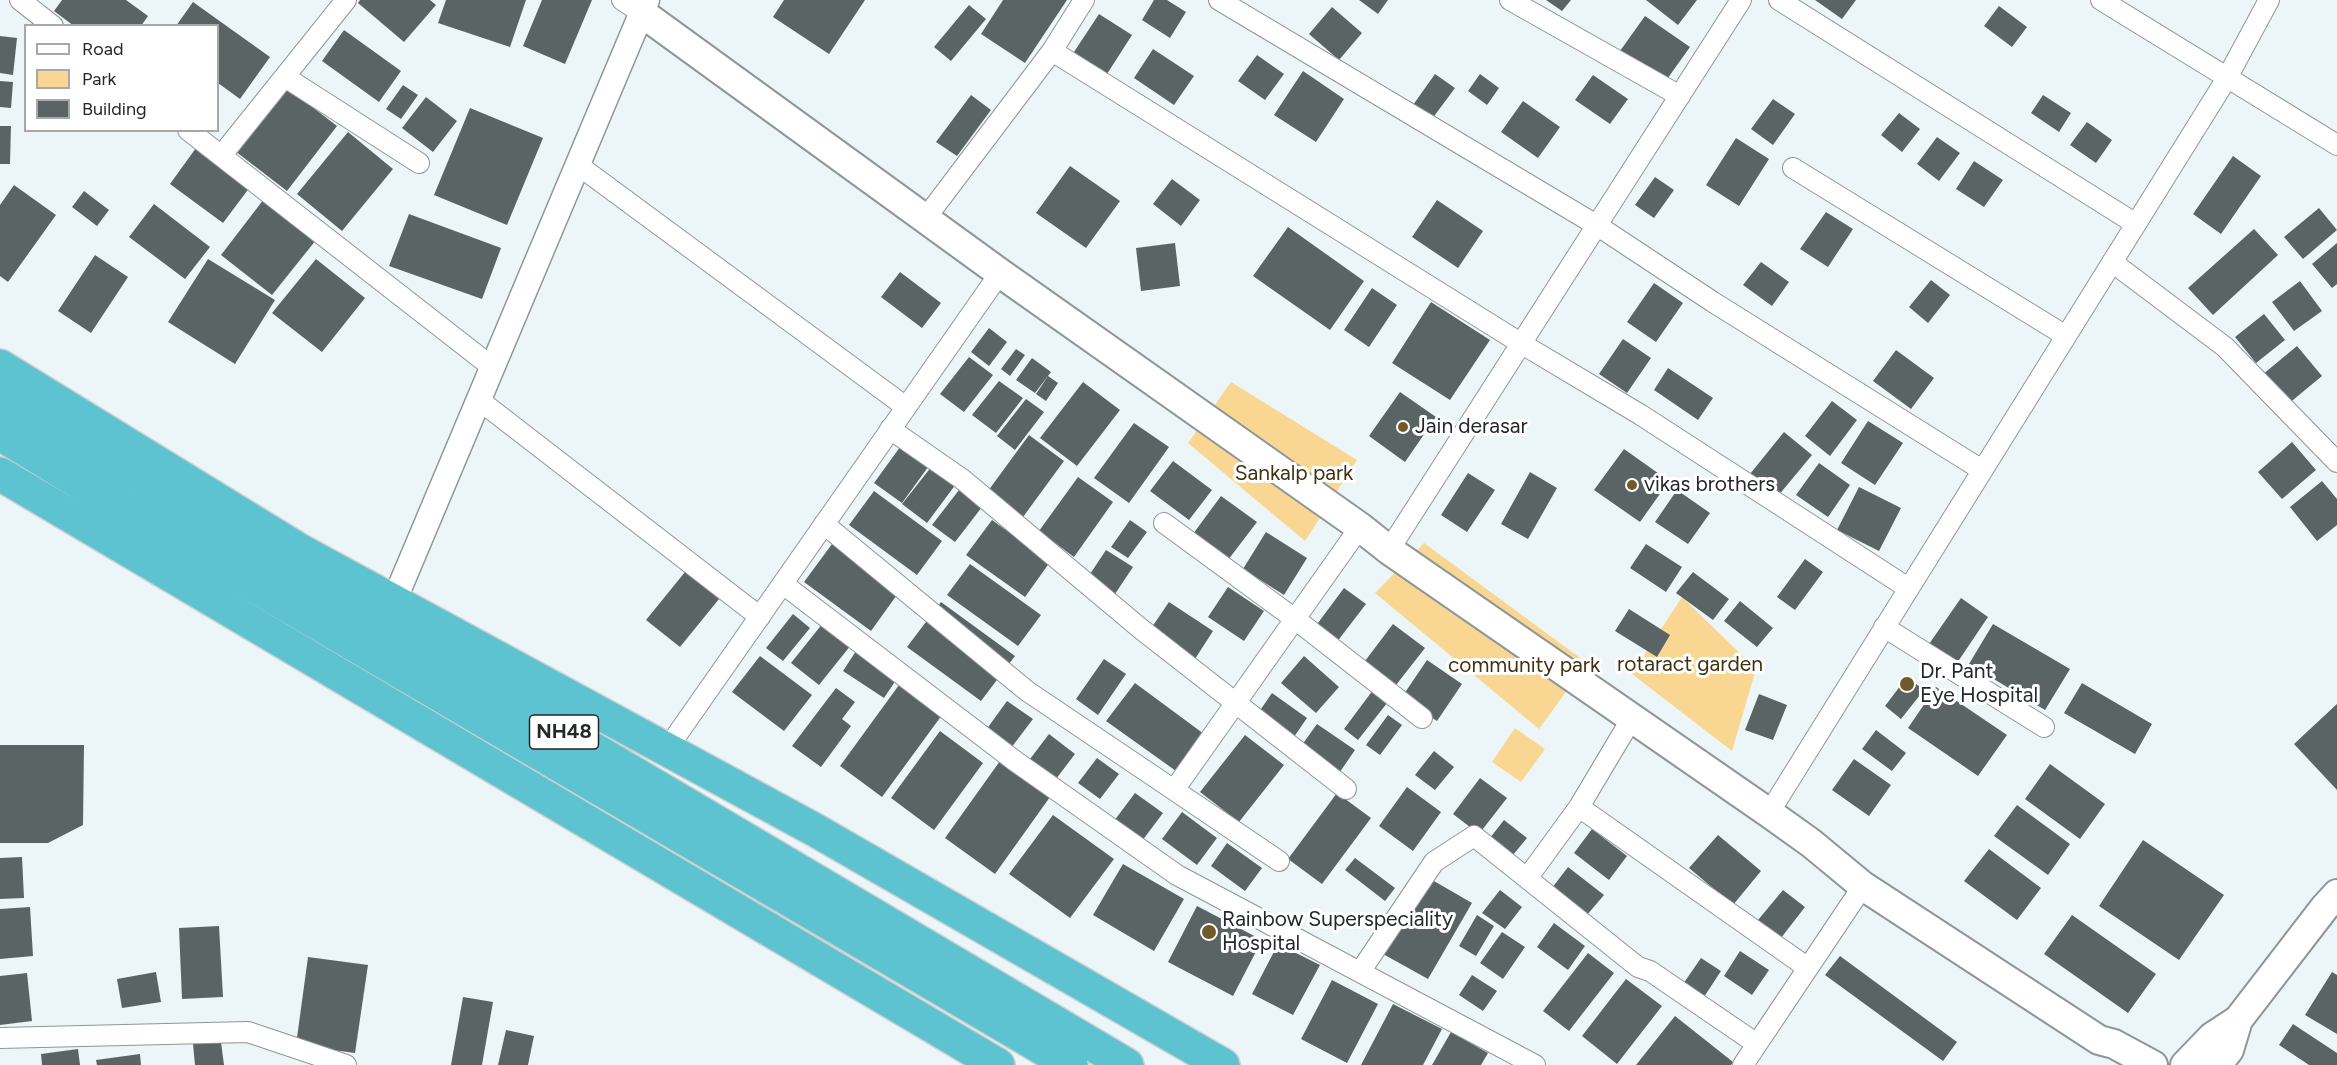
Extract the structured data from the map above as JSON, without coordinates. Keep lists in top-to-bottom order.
{
  "streets": {
    "highway": ["NH48"]
  },
  "parks": ["Sankalp park", "rotaract garden", "community park"],
  "places": [
    "Jain derasar",
    "vikas brothers",
    "Dr. Pant Eye Hospital",
    "Rainbow Superspeciality Hospital"
  ],
  "legend": ["Road", "Park", "Building"]
}
